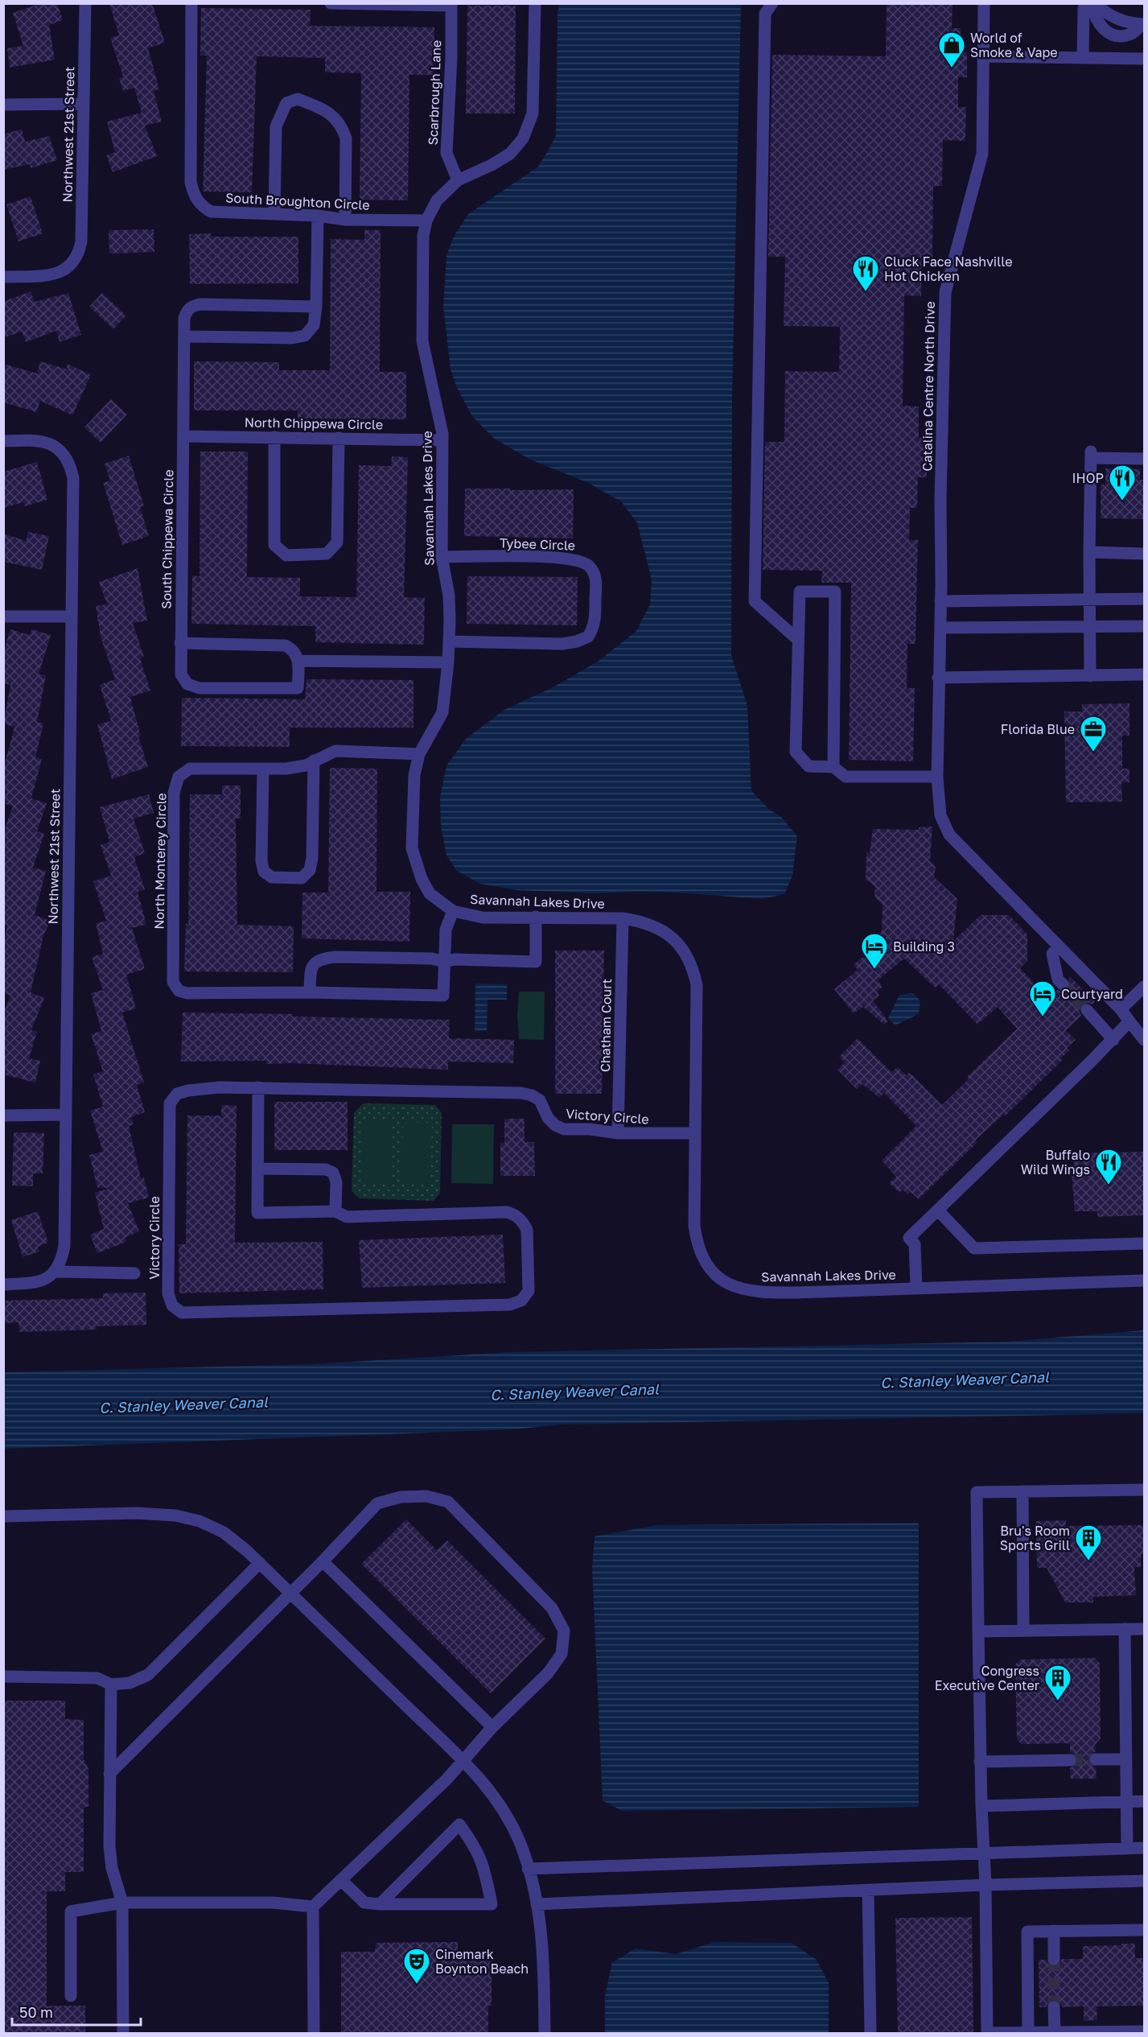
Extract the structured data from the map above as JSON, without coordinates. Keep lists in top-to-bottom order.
{
  "streets": {
    "street": [
      "Scarbrough Lane",
      "Northwest 21st Street",
      "South Broughton Circle",
      "Catalina Centre North Drive",
      "North Chippewa Circle",
      "Savannah Lakes Drive",
      "South Chippewa Circle",
      "Tybee Circle",
      "North Monterey Circle",
      "Chatham Court",
      "Victory Circle"
    ]
  },
  "crossings": [
    ["Scarbrough Lane", "Savannah Lakes Drive"],
    ["South Broughton Circle", "Savannah Lakes Drive"],
    ["North Chippewa Circle", "Savannah Lakes Drive"],
    ["North Chippewa Circle", "South Chippewa Circle"],
    ["Savannah Lakes Drive", "Tybee Circle"],
    ["Savannah Lakes Drive", "North Monterey Circle"],
    ["Savannah Lakes Drive", "Chatham Court"],
    ["Savannah Lakes Drive", "Victory Circle"],
    ["Chatham Court", "Victory Circle"]
  ],
  "water": ["C. Stanley Weaver Canal"],
  "places": {
    "shop": ["World of Smoke & Vape"],
    "restaurant": ["Cluck Face Nashville Hot Chicken", "IHOP", "Buffalo Wild Wings"],
    "office": ["Florida Blue"],
    "hotel": ["Building 3", "Courtyard"],
    "building": ["Bru's Room Sports Grill", "Congress Executive Center"],
    "theatre": ["Cinemark Boynton Beach"]
  },
  "scale_bar": "50 m"
}
